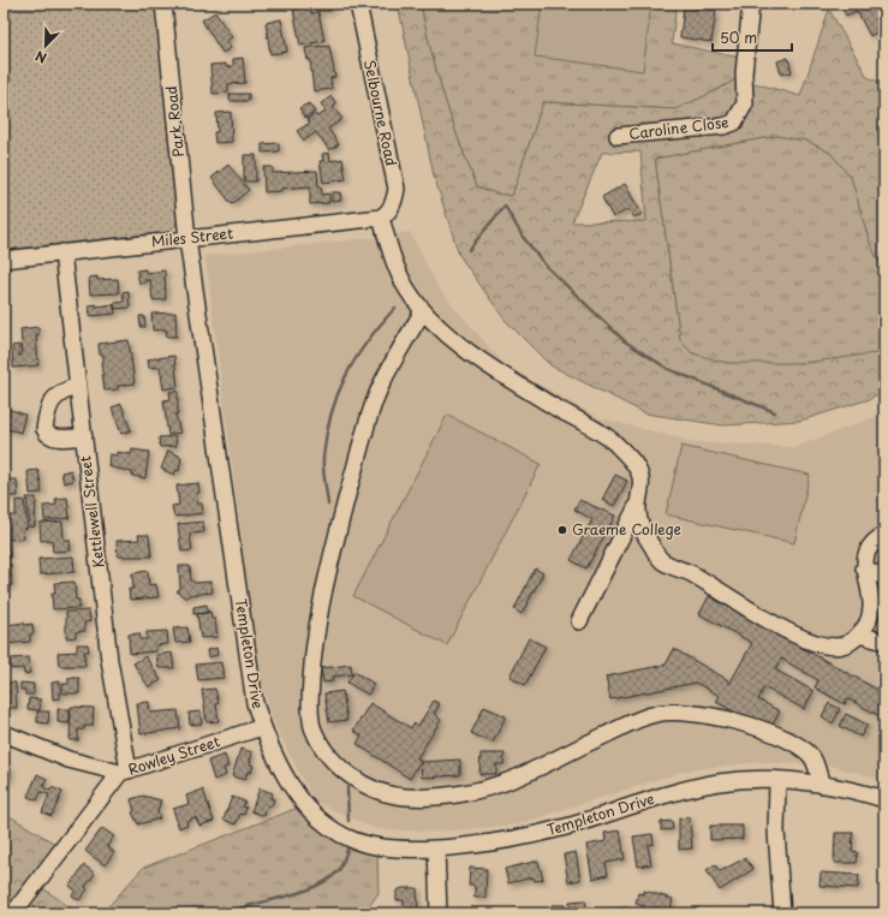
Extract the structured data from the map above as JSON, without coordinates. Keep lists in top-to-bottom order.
{
  "streets": {
    "street": [
      "Selbourne Road",
      "Park Road",
      "Caroline Close",
      "Miles Street",
      "Kettlewell Street",
      "Templeton Drive",
      "Rowley Street"
    ]
  },
  "crossings": [
    ["Selbourne Road", "Miles Street"],
    ["Park Road", "Miles Street"],
    ["Park Road", "Templeton Drive"],
    ["Miles Street", "Kettlewell Street"],
    ["Miles Street", "Templeton Drive"],
    ["Kettlewell Street", "Rowley Street"],
    ["Templeton Drive", "Rowley Street"]
  ],
  "places": ["Graeme College"],
  "scale_bar": "50 m",
  "north": "bottom left"
}
